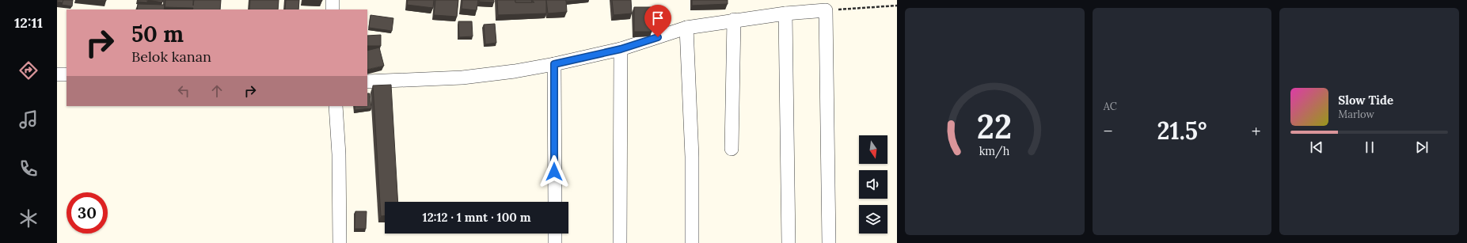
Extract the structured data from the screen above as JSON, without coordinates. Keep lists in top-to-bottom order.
{
  "north": "bottom",
  "page": {
    "tabs": "12:11",
    "tile": "AC",
    "turn": ["50 m", "Belok kanan"],
    "song": ["Slow Tide", "Marlow"],
    "heat": ["−", "21.5°", "+"],
    "limit": "30",
    "trip": "12:12 · 1 mnt · 100 m",
    "gauge": ["22", "km/h"]
  }
}
